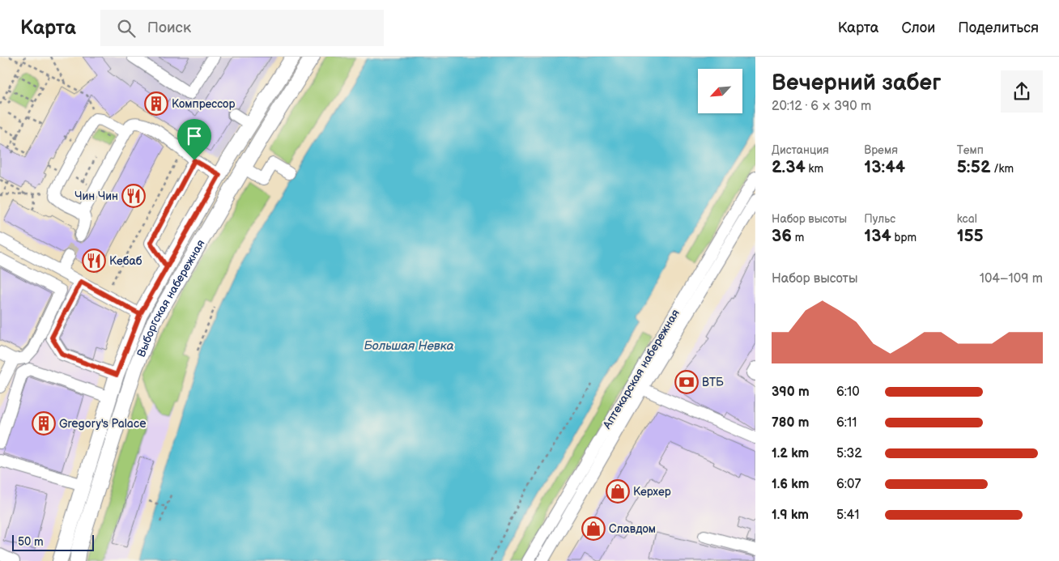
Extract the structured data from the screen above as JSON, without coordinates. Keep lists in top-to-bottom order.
{
  "streets": {
    "main road": ["Выборгская набережная"],
    "street": ["Аптекарская набережная"]
  },
  "water": ["Большая Невка"],
  "places": {
    "building": ["Компрессор", "Gregory's Palace"],
    "restaurant": ["Чин Чин", "Кебаб"],
    "bank": ["ВТБ"],
    "shop": ["Керхер", "Славдом"]
  },
  "scale_bar": "50 m",
  "north": "bottom left",
  "page": {
    "header": "Карта",
    "search": "Поиск",
    "nav": ["Карта", "Слои", "Поделиться"],
    "heading": ["Вечерний забег", "20:12 · 6 × 390 m"],
    "stats": [
      ["Дистанция", "2.34 km"],
      ["Время", "13:44"],
      ["Темп", "5:52 /km"],
      ["Набор высоты", "36 m"],
      ["Пульс", "134 bpm"],
      ["kcal", "155"]
    ],
    "chart": ["Набор высоты", "104–109 m"],
    "list": [
      {
        "name": "390 m",
        "note": "6:10"
      },
      {
        "name": "780 m",
        "note": "6:11"
      },
      {
        "name": "1.2 km",
        "note": "5:32"
      },
      {
        "name": "1.6 km",
        "note": "6:07"
      },
      {
        "name": "1.9 km",
        "note": "5:41"
      }
    ],
    "scale": "50 m"
  }
}
